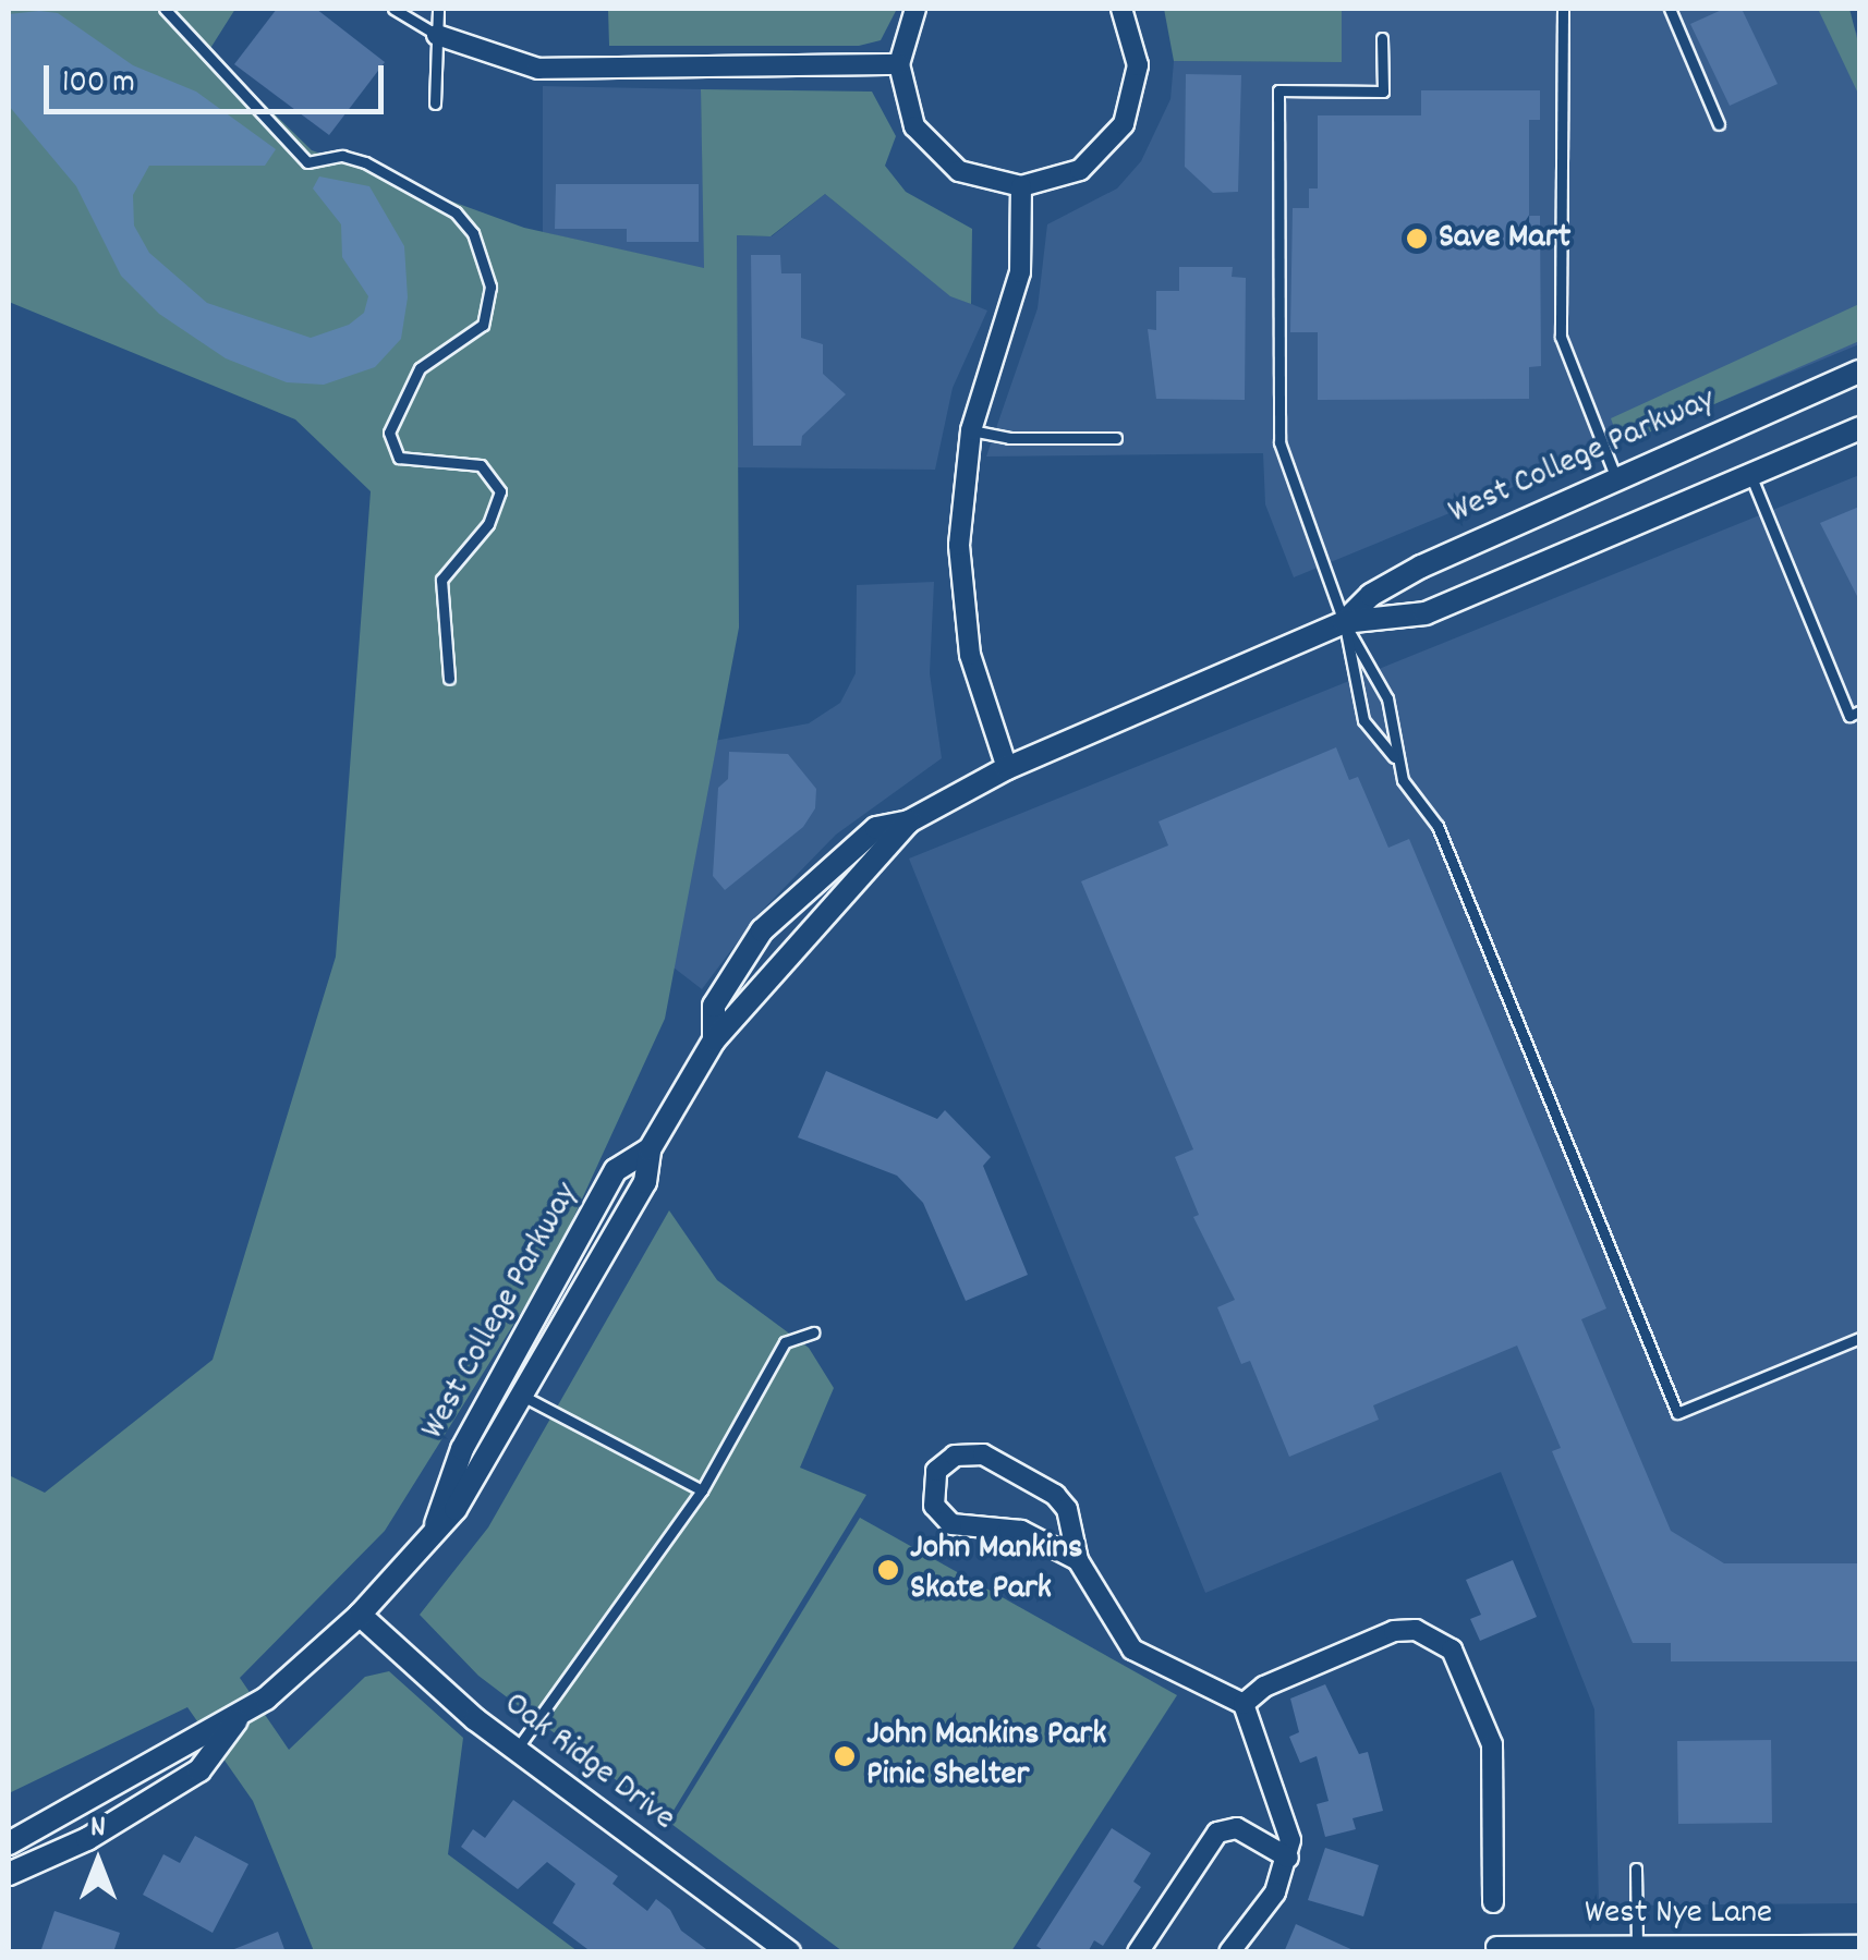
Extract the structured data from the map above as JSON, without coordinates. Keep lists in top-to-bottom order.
{
  "streets": {
    "street": ["West College Parkway", "Oak Ridge Drive", "West Nye Lane"]
  },
  "crossings": [
    ["West College Parkway", "Oak Ridge Drive"]
  ],
  "places": ["Save Mart", "John Mankins Skate Park", "John Mankins Park Pinic Shelter"],
  "scale_bar": "100 m",
  "north": "top"
}
